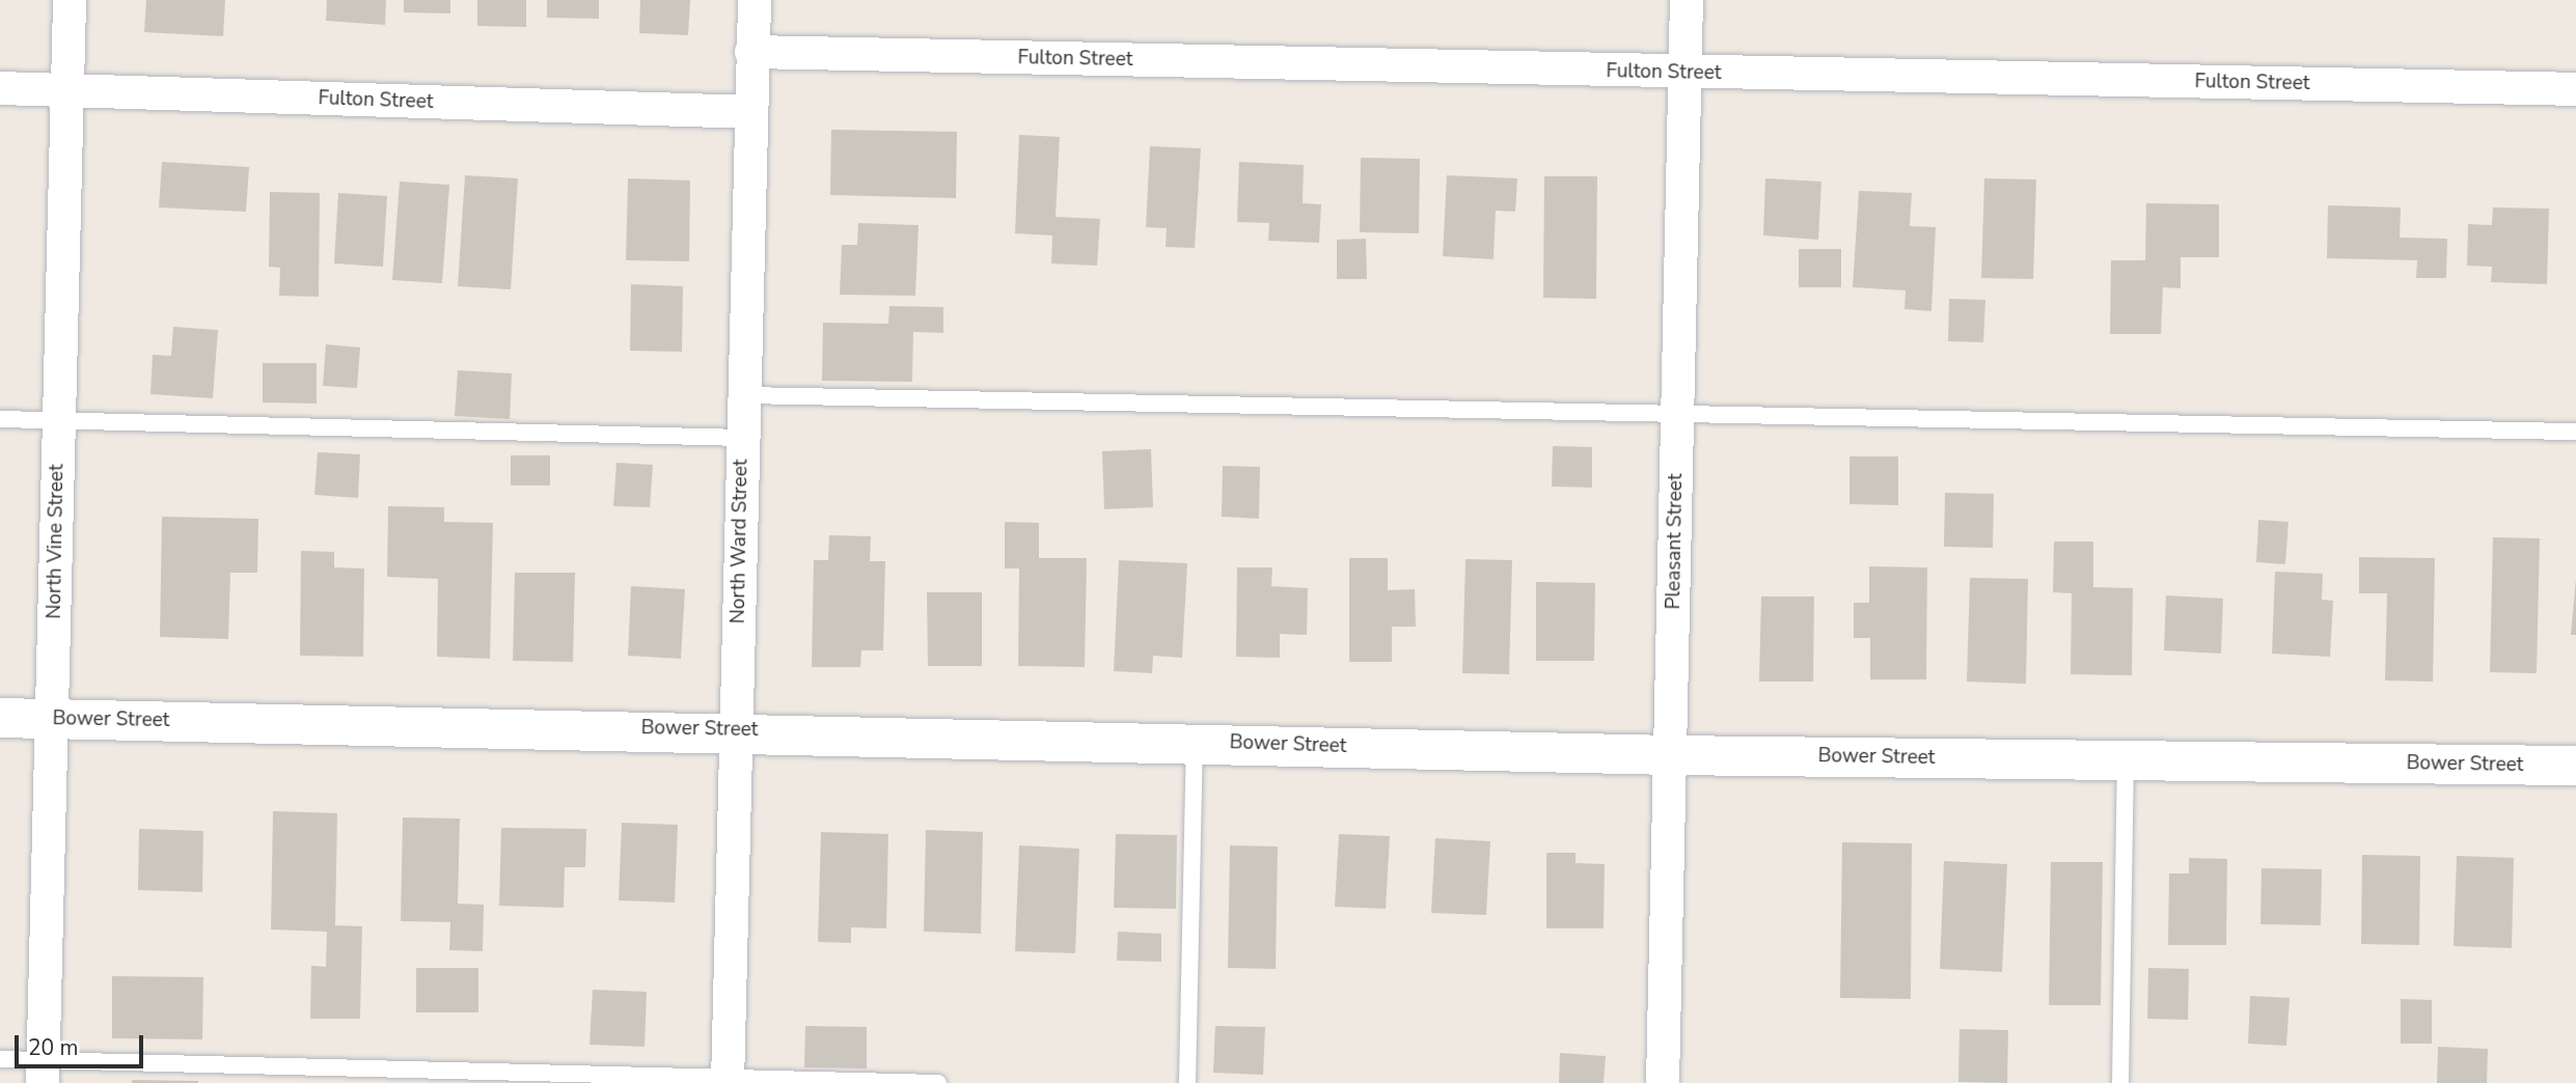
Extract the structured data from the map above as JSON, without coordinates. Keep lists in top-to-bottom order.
{
  "streets": {
    "street": [
      "Fulton Street",
      "North Vine Street",
      "North Ward Street",
      "Pleasant Street",
      "Bower Street"
    ]
  },
  "crossings": [
    ["Fulton Street", "North Vine Street"],
    ["Fulton Street", "North Ward Street"],
    ["Fulton Street", "Pleasant Street"],
    ["North Vine Street", "Bower Street"],
    ["North Ward Street", "Bower Street"],
    ["Pleasant Street", "Bower Street"]
  ],
  "scale_bar": "20 m"
}
